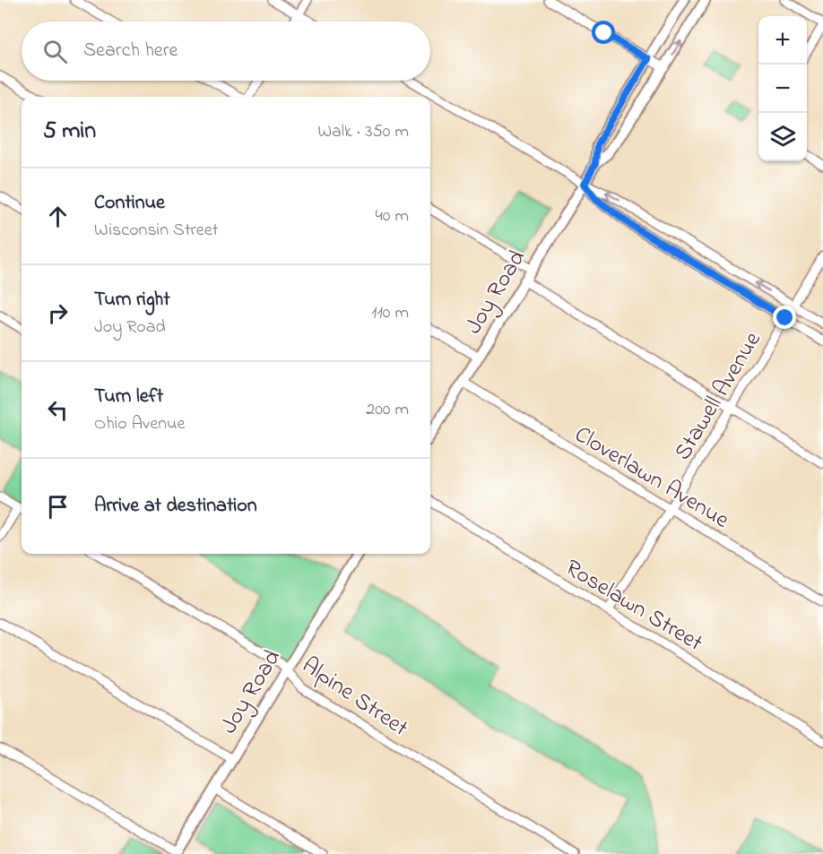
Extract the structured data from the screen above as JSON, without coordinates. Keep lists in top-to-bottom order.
{
  "streets": {
    "street": [
      "Joy Road",
      "Stawell Avenue",
      "Cloverlawn Avenue",
      "Roselawn Street",
      "Alpine Street"
    ]
  },
  "crossings": [
    ["Joy Road", "Cloverlawn Avenue"],
    ["Joy Road", "Alpine Street"],
    ["Stawell Avenue", "Cloverlawn Avenue"],
    ["Stawell Avenue", "Roselawn Street"]
  ],
  "page": {
    "map_buttons": ["+", "−"],
    "search": "Search here",
    "heading": ["5 min", "Walk · 350 m"],
    "list": [
      ["Continue", "Wisconsin Street", "40 m"],
      ["Turn right", "Joy Road", "110 m"],
      ["Turn left", "Ohio Avenue", "200 m"],
      "Arrive at destination"
    ]
  }
}
